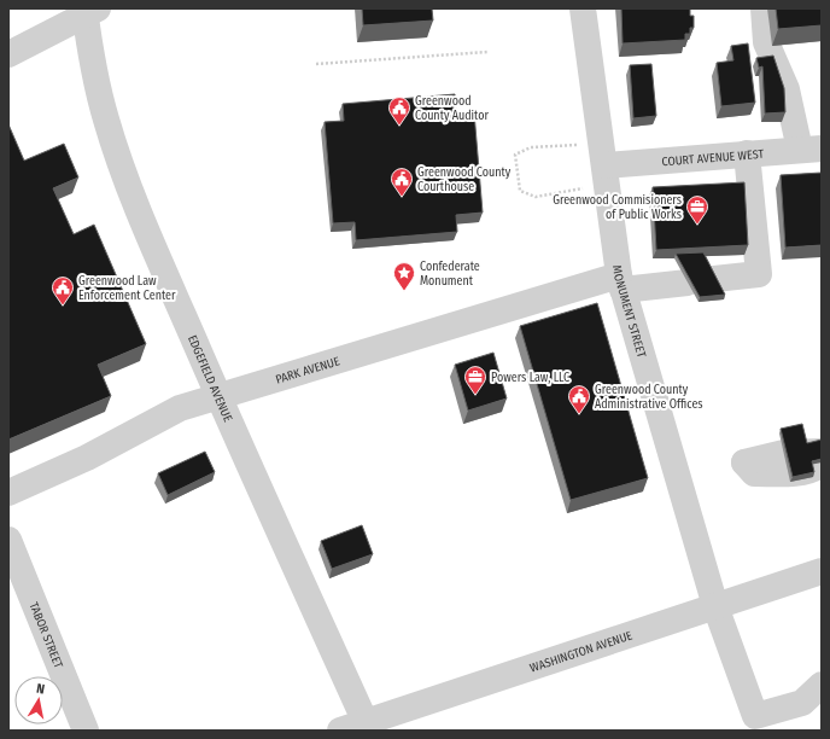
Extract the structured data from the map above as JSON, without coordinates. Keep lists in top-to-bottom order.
{
  "streets": {
    "street": [
      "COURT AVENUE WEST",
      "MONUMENT STREET",
      "PARK AVENUE",
      "EDGEFIELD AVENUE",
      "TABOR STREET",
      "WASHINGTON AVENUE"
    ]
  },
  "crossings": [
    ["COURT AVENUE WEST", "MONUMENT STREET"],
    ["MONUMENT STREET", "PARK AVENUE"],
    ["MONUMENT STREET", "WASHINGTON AVENUE"],
    ["PARK AVENUE", "EDGEFIELD AVENUE"],
    ["EDGEFIELD AVENUE", "WASHINGTON AVENUE"]
  ],
  "places": {
    "public building": [
      "Greenwood County Auditor",
      "Greenwood County Courthouse",
      "Greenwood Law Enforcement Center",
      "Greenwood County Administrative Offices"
    ],
    "office": ["Greenwood Commisioners of Public Works", "Powers Law, LLC"],
    "place": ["Confederate Monument"]
  },
  "north": "top"
}
